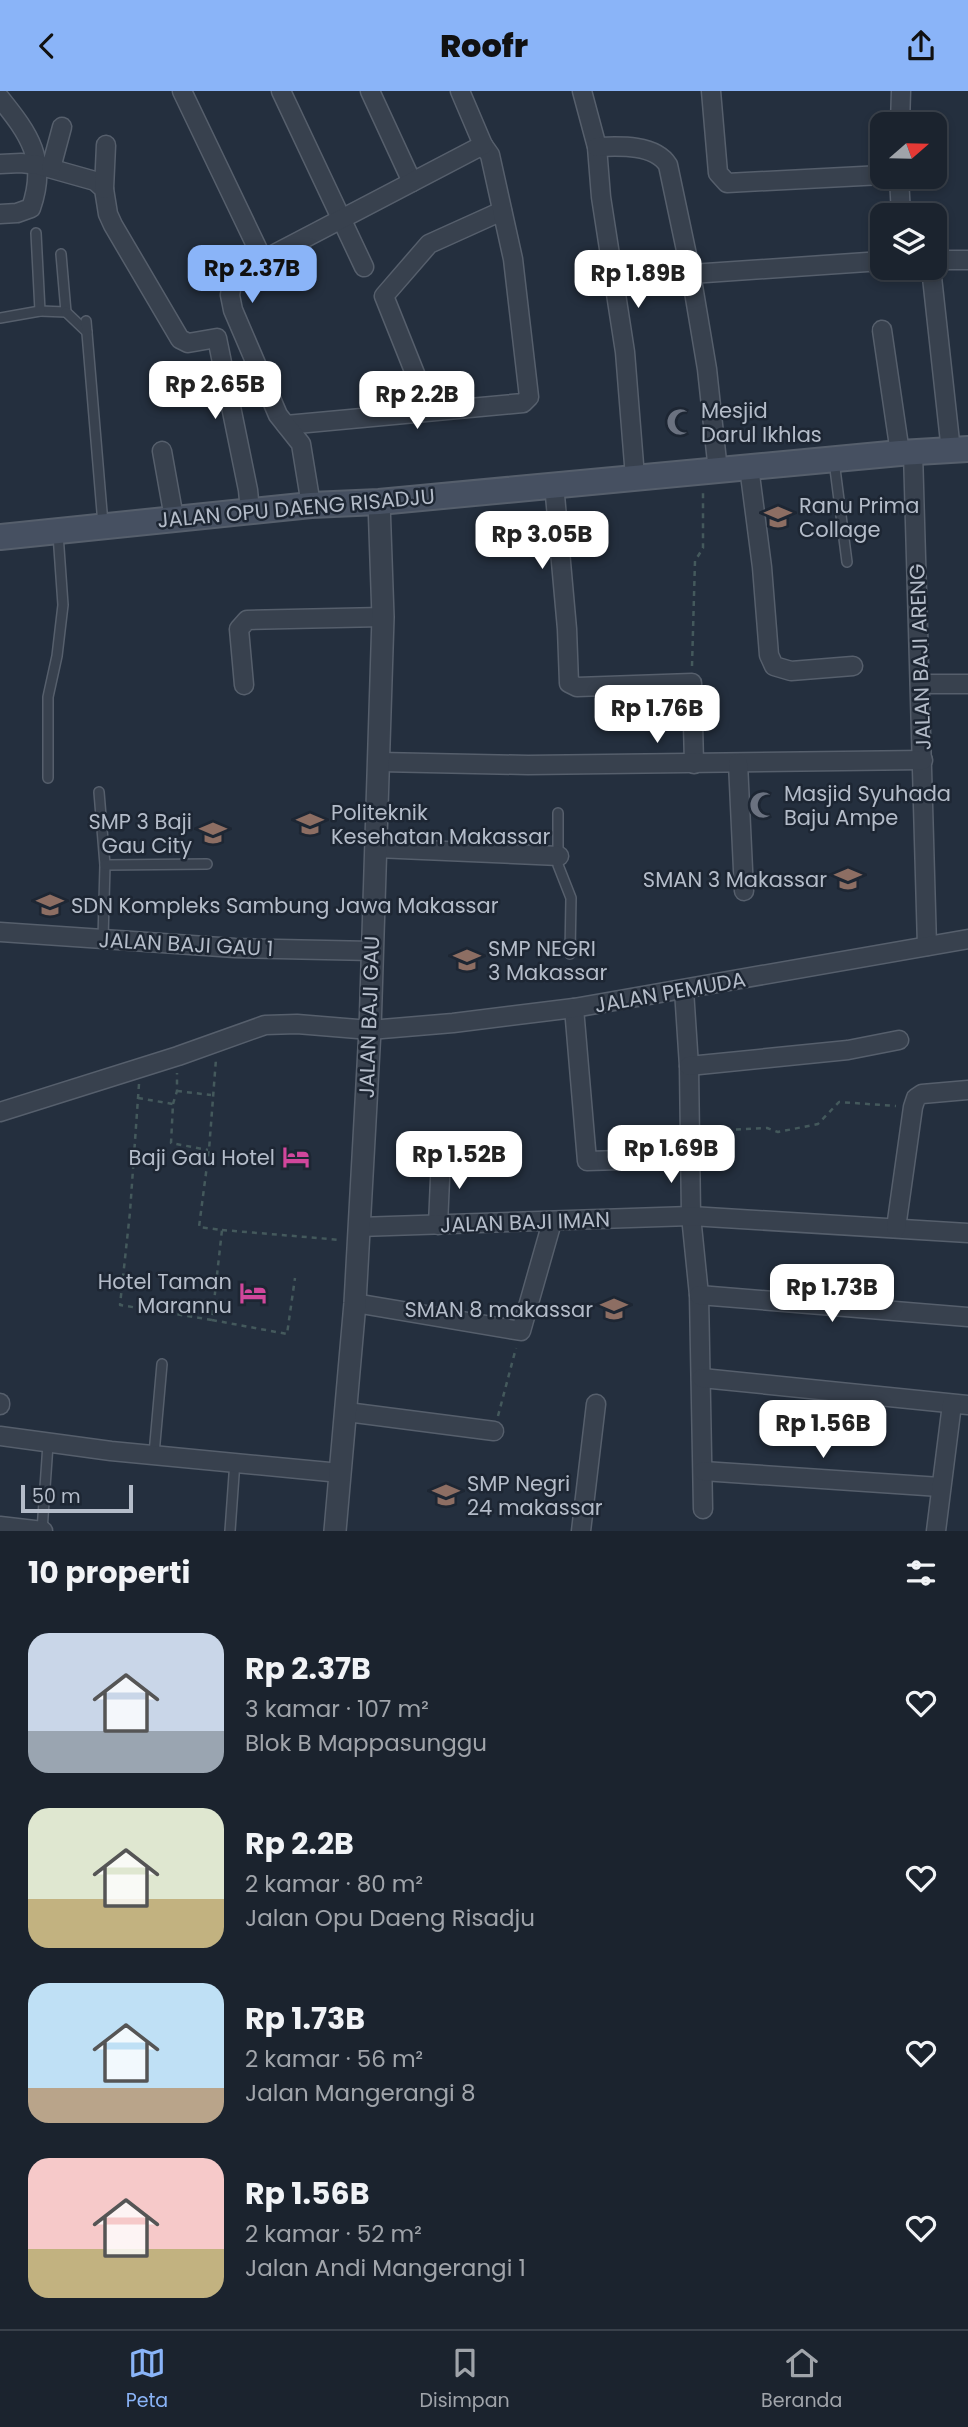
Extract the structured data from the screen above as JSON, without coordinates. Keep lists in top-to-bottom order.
{
  "streets": {
    "main road": ["JALAN OPU DAENG RISADJU"],
    "street": [
      "JALAN BAJI ARENG",
      "JALAN BAJI GAU 1",
      "JALAN PEMUDA",
      "JALAN BAJI GAU",
      "JALAN BAJI IMAN"
    ]
  },
  "crossings": [
    ["JALAN OPU DAENG RISADJU", "JALAN BAJI ARENG"],
    ["JALAN OPU DAENG RISADJU", "JALAN BAJI GAU"],
    ["JALAN BAJI ARENG", "JALAN PEMUDA"],
    ["JALAN BAJI GAU 1", "JALAN BAJI GAU"],
    ["JALAN PEMUDA", "JALAN BAJI GAU"],
    ["JALAN BAJI GAU", "JALAN BAJI IMAN"]
  ],
  "places": {
    "mosque": ["Mesjid Darul Ikhlas", "Masjid Syuhada Baju Ampe"],
    "school or university": [
      "Ranu Prima Collage",
      "Politeknik Kesehatan Makassar",
      "SMP 3 Baji Gau City",
      "SMAN 3 Makassar",
      "SDN Kompleks Sambung Jawa Makassar",
      "SMP NEGRI 3 Makassar",
      "SMAN 8 makassar",
      "SMP Negri 24 makassar"
    ],
    "hotel": ["Baji Gau Hotel", "Hotel Taman Marannu"]
  },
  "scale_bar": "50 m",
  "north": "right",
  "page": {
    "header": "Roofr",
    "price": [
      "Rp 2.37B",
      "Rp 1.89B",
      "Rp 2.65B",
      "Rp 2.2B",
      "Rp 3.05B",
      "Rp 1.76B",
      "Rp 1.69B",
      "Rp 1.52B",
      "Rp 1.73B",
      "Rp 1.56B"
    ],
    "scale": "50 m",
    "heading": "10 properti",
    "list": [
      {
        "name": "Rp 2.37B",
        "note": "3 kamar · 107 m² · Blok B Mappasunggu"
      },
      {
        "name": "Rp 2.2B",
        "note": "2 kamar · 80 m² · Jalan Opu Daeng Risadju"
      },
      {
        "name": "Rp 1.73B",
        "note": "2 kamar · 56 m² · Jalan Mangerangi 8"
      },
      {
        "name": "Rp 1.56B",
        "note": "2 kamar · 52 m² · Jalan Andi Mangerangi 1"
      }
    ],
    "tabs": ["Peta", "Disimpan", "Beranda"]
  }
}
